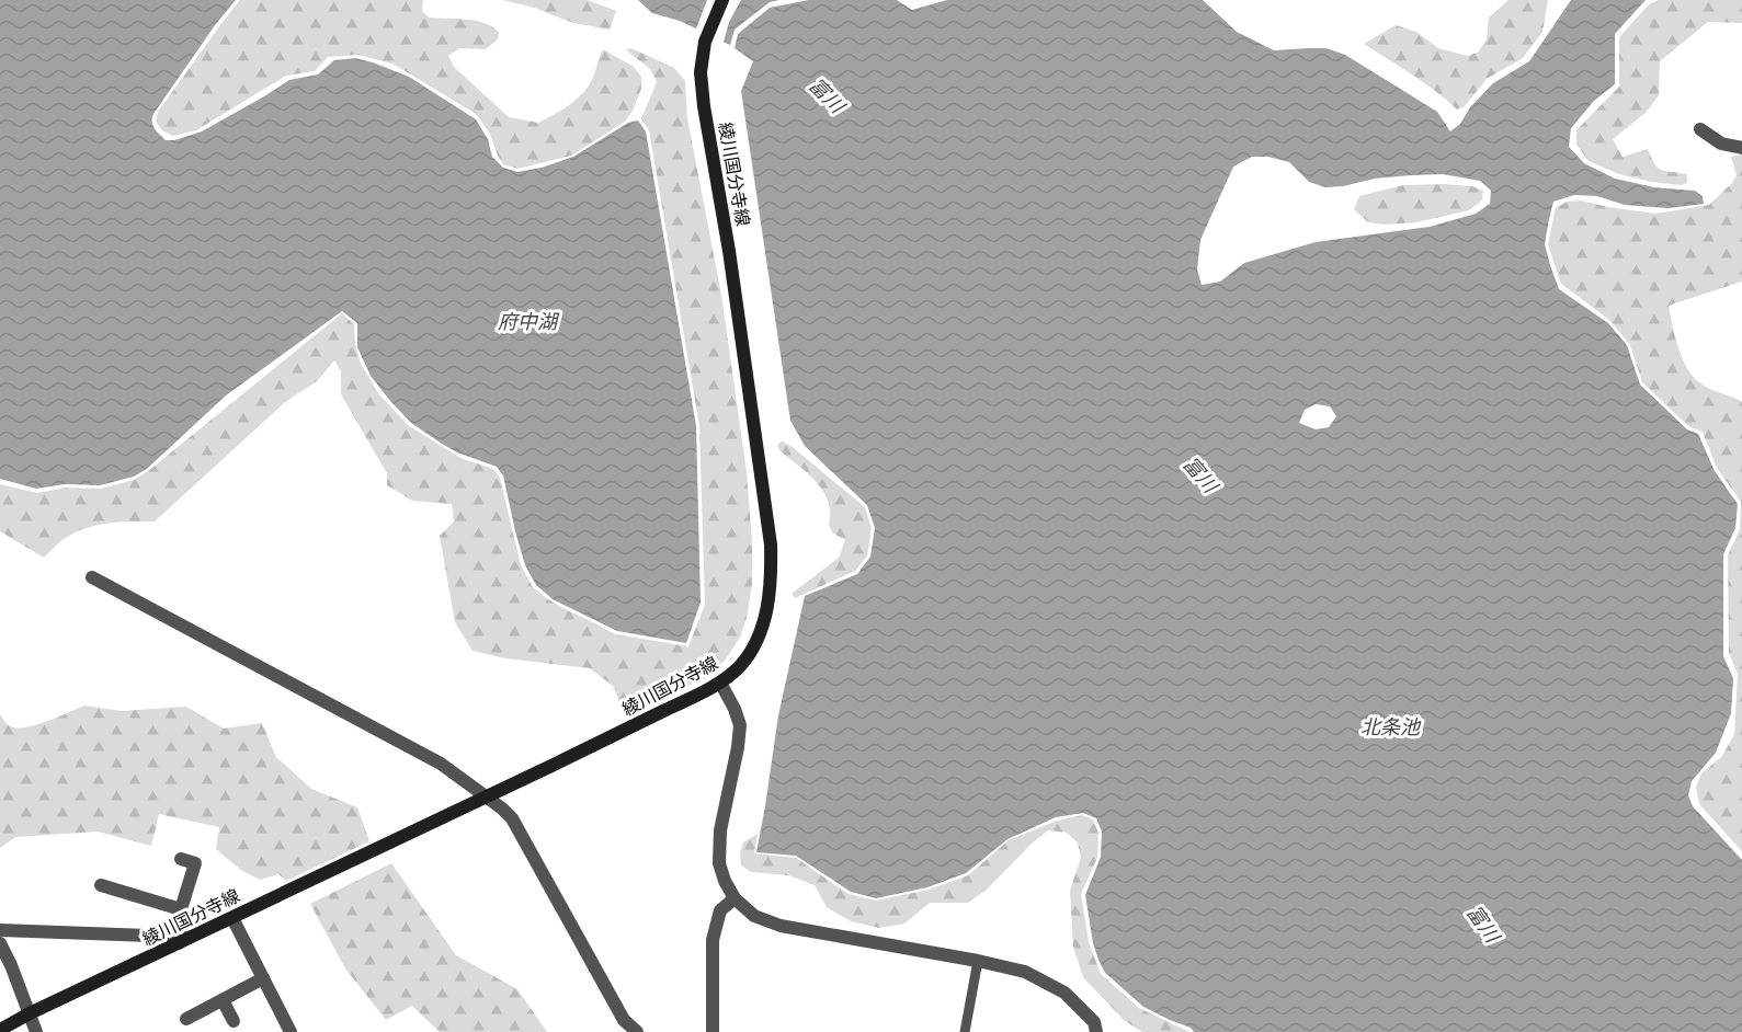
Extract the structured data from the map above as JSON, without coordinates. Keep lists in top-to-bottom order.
{
  "streets": {
    "main road": ["綾川国分寺線"]
  },
  "water": ["富川", "府中湖", "北条池"]
}
